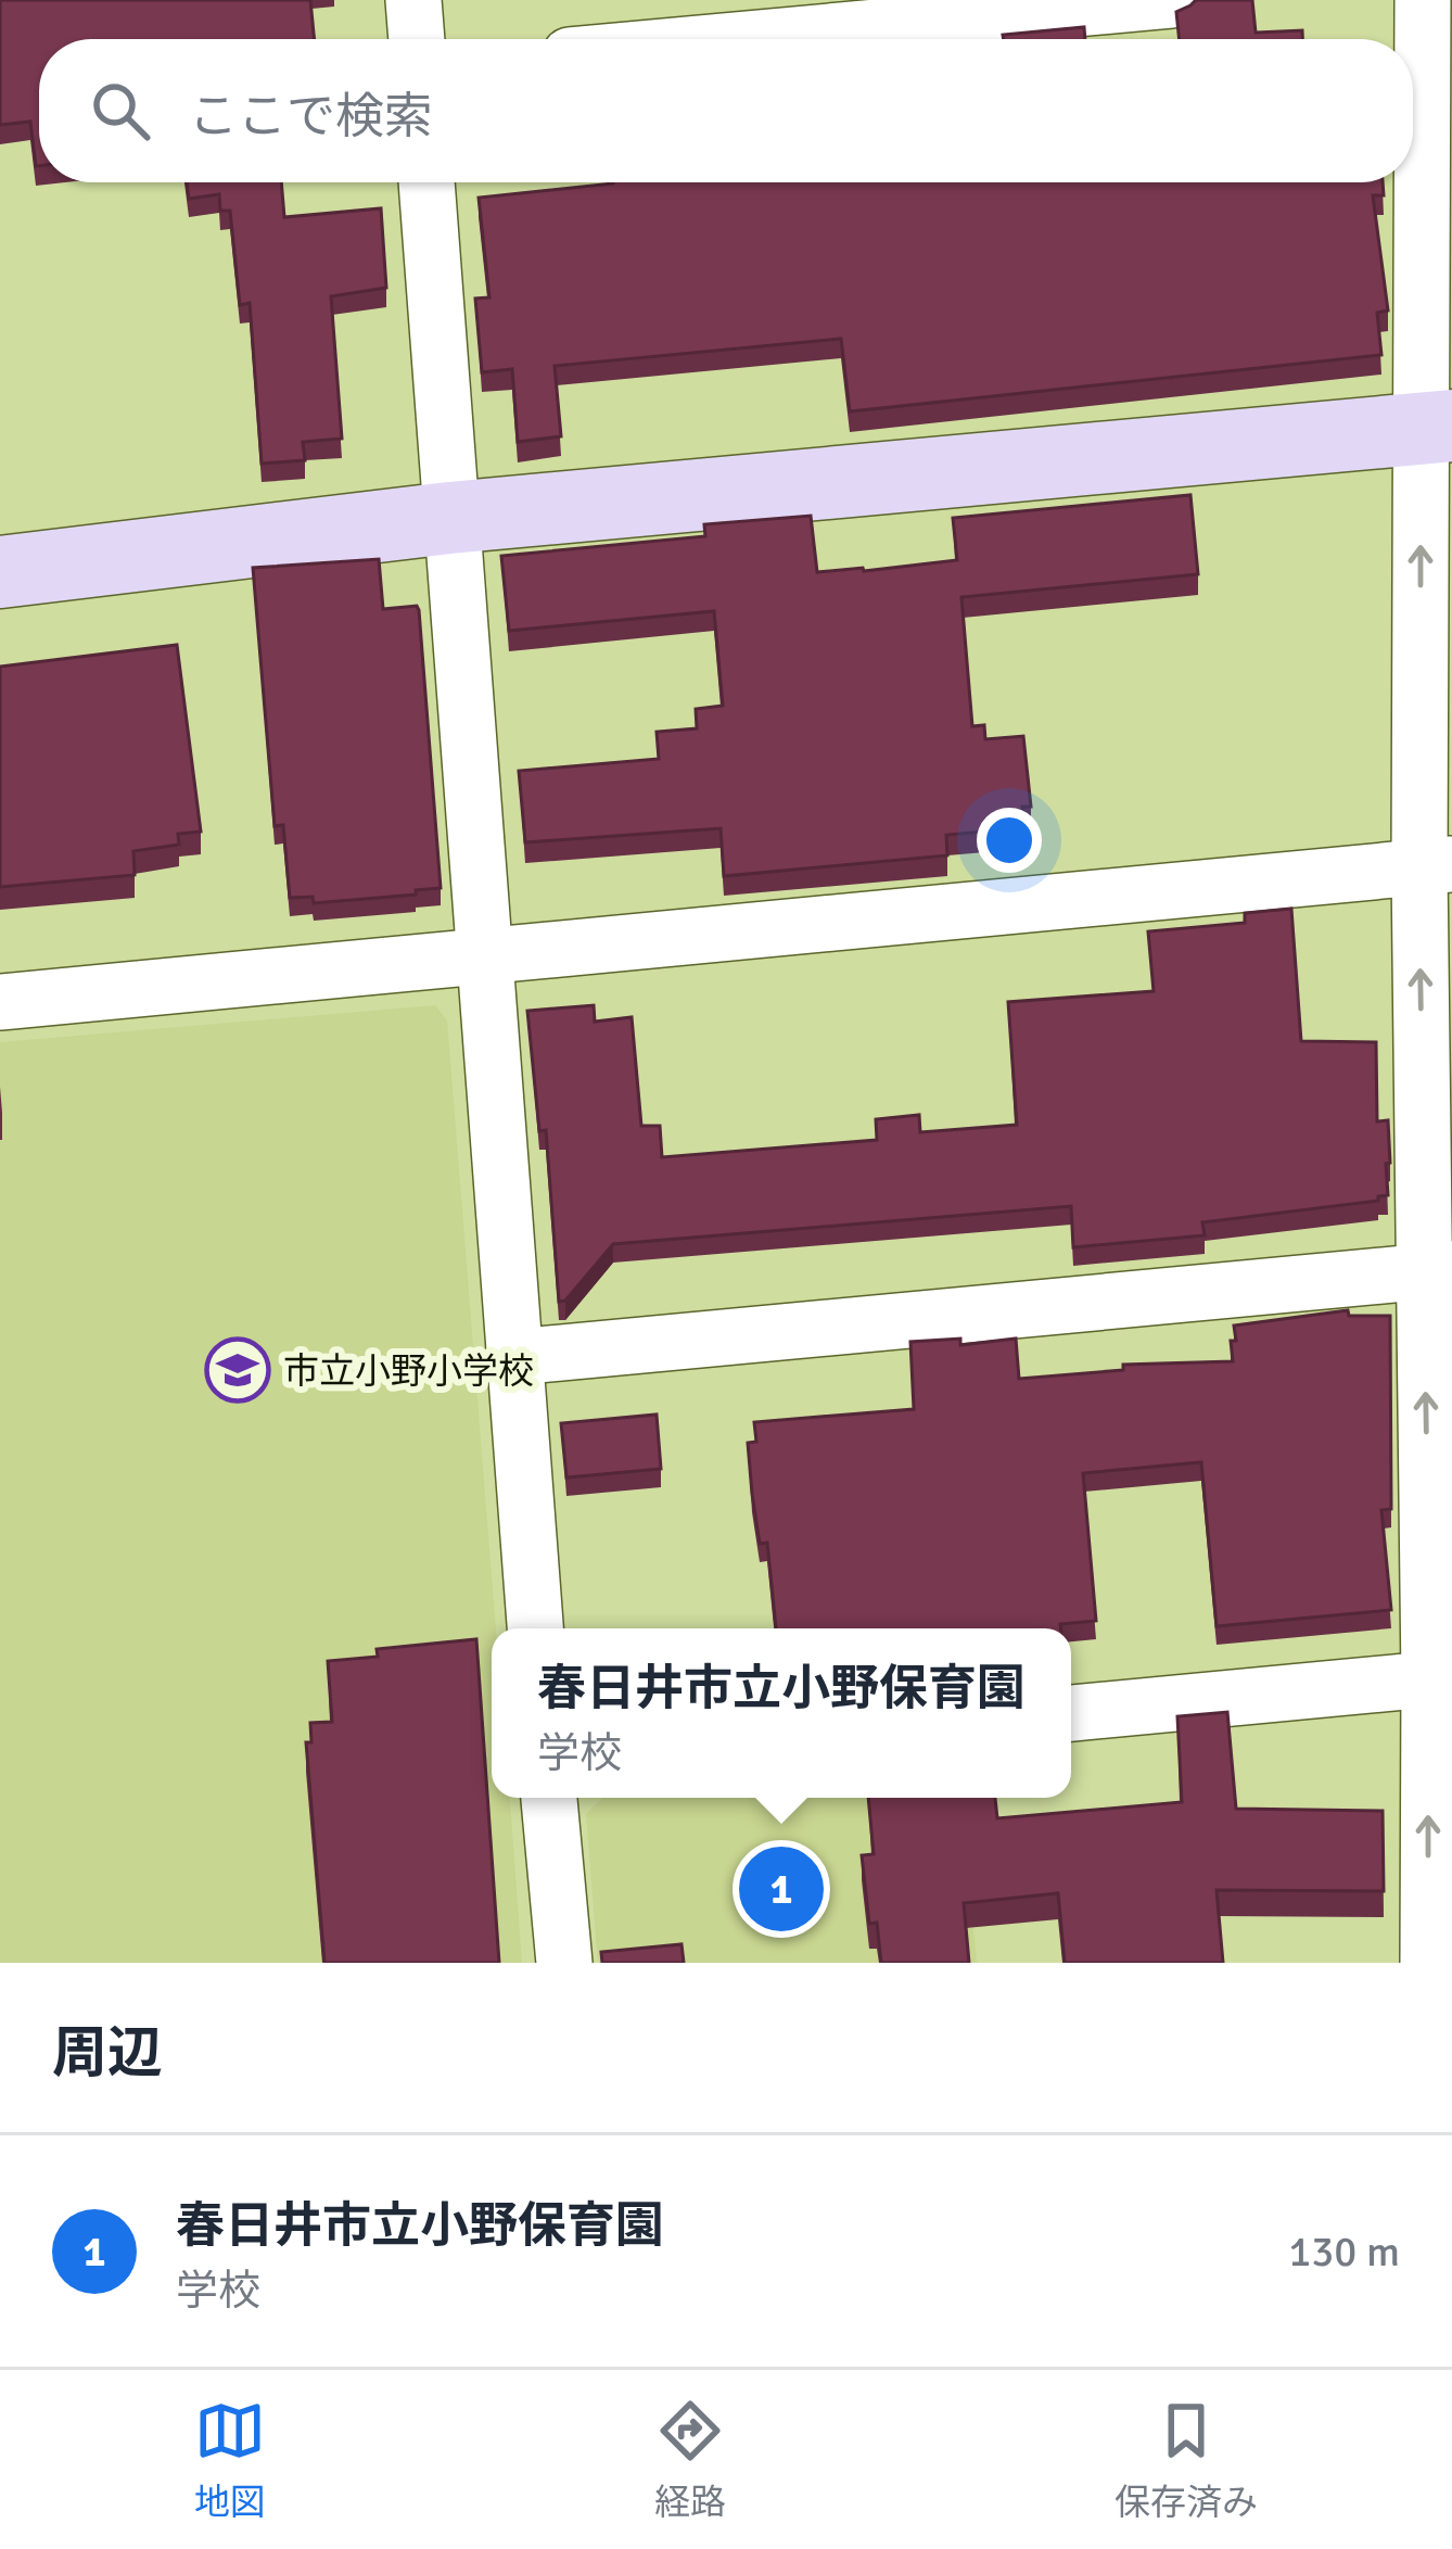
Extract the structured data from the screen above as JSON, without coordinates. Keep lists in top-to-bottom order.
{
  "places": {
    "school or university": ["市立小野小学校"]
  },
  "page": {
    "search": "ここで検索",
    "popup": ["春日井市立小野保育園", "学校"],
    "pins": "1",
    "heading": "周辺",
    "list": [
      {
        "mark": "1",
        "name": "春日井市立小野保育園",
        "note": "学校",
        "value": "130 m"
      }
    ],
    "nav": ["地図", "経路", "保存済み"]
  }
}
